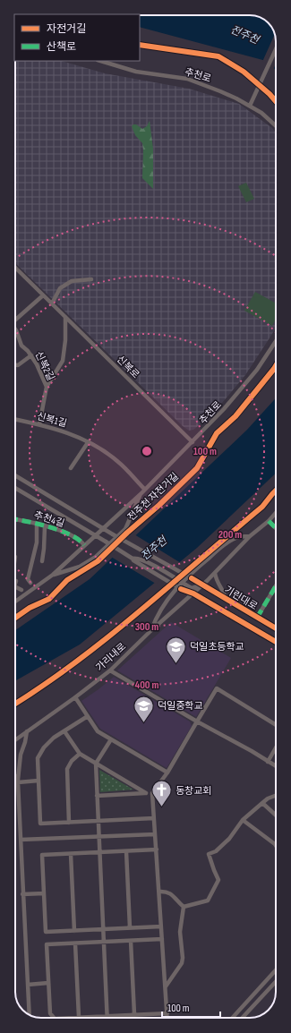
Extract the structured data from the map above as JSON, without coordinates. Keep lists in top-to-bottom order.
{
  "streets": {
    "street": [
      "추천로",
      "신복2길",
      "신복로",
      "신복1길",
      "추천4길",
      "기린대로",
      "가리내로"
    ],
    "cycle path": ["전주천 자전거길"]
  },
  "crossings": [
    ["추천로", "신복로"],
    ["추천로", "신복1길"],
    ["추천로", "추천4길"],
    ["추천로", "기린대로"],
    ["신복2길", "신복1길"],
    ["기린대로", "가리내로"]
  ],
  "water": ["전주천"],
  "places": {
    "school or university": ["덕일초등학교", "덕일중학교"],
    "church": ["동창교회"]
  },
  "legend": ["자전거길", "산책로"],
  "scale_bar": "100 m",
  "rings": [
    "100 m",
    "200 m",
    "300 m",
    "400 m"
  ]
}
